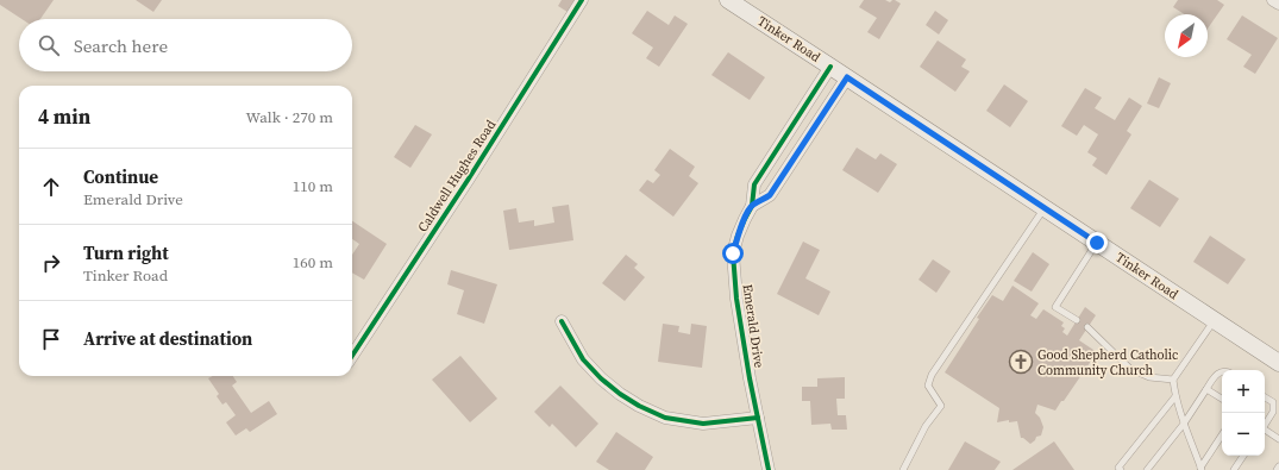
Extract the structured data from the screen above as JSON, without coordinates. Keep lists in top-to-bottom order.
{
  "streets": {
    "main road": ["Tinker Road"],
    "street": ["Caldwell Hughes Road", "Emerald Drive"]
  },
  "crossings": [
    ["Tinker Road", "Emerald Drive"]
  ],
  "places": {
    "church": ["Good Shepherd Catholic Community Church"]
  },
  "north": "bottom left",
  "page": {
    "search": "Search here",
    "heading": ["4 min", "Walk · 270 m"],
    "list": [
      ["Continue", "Emerald Drive", "110 m"],
      ["Turn right", "Tinker Road", "160 m"],
      "Arrive at destination"
    ],
    "map_buttons": ["+", "−"]
  }
}
